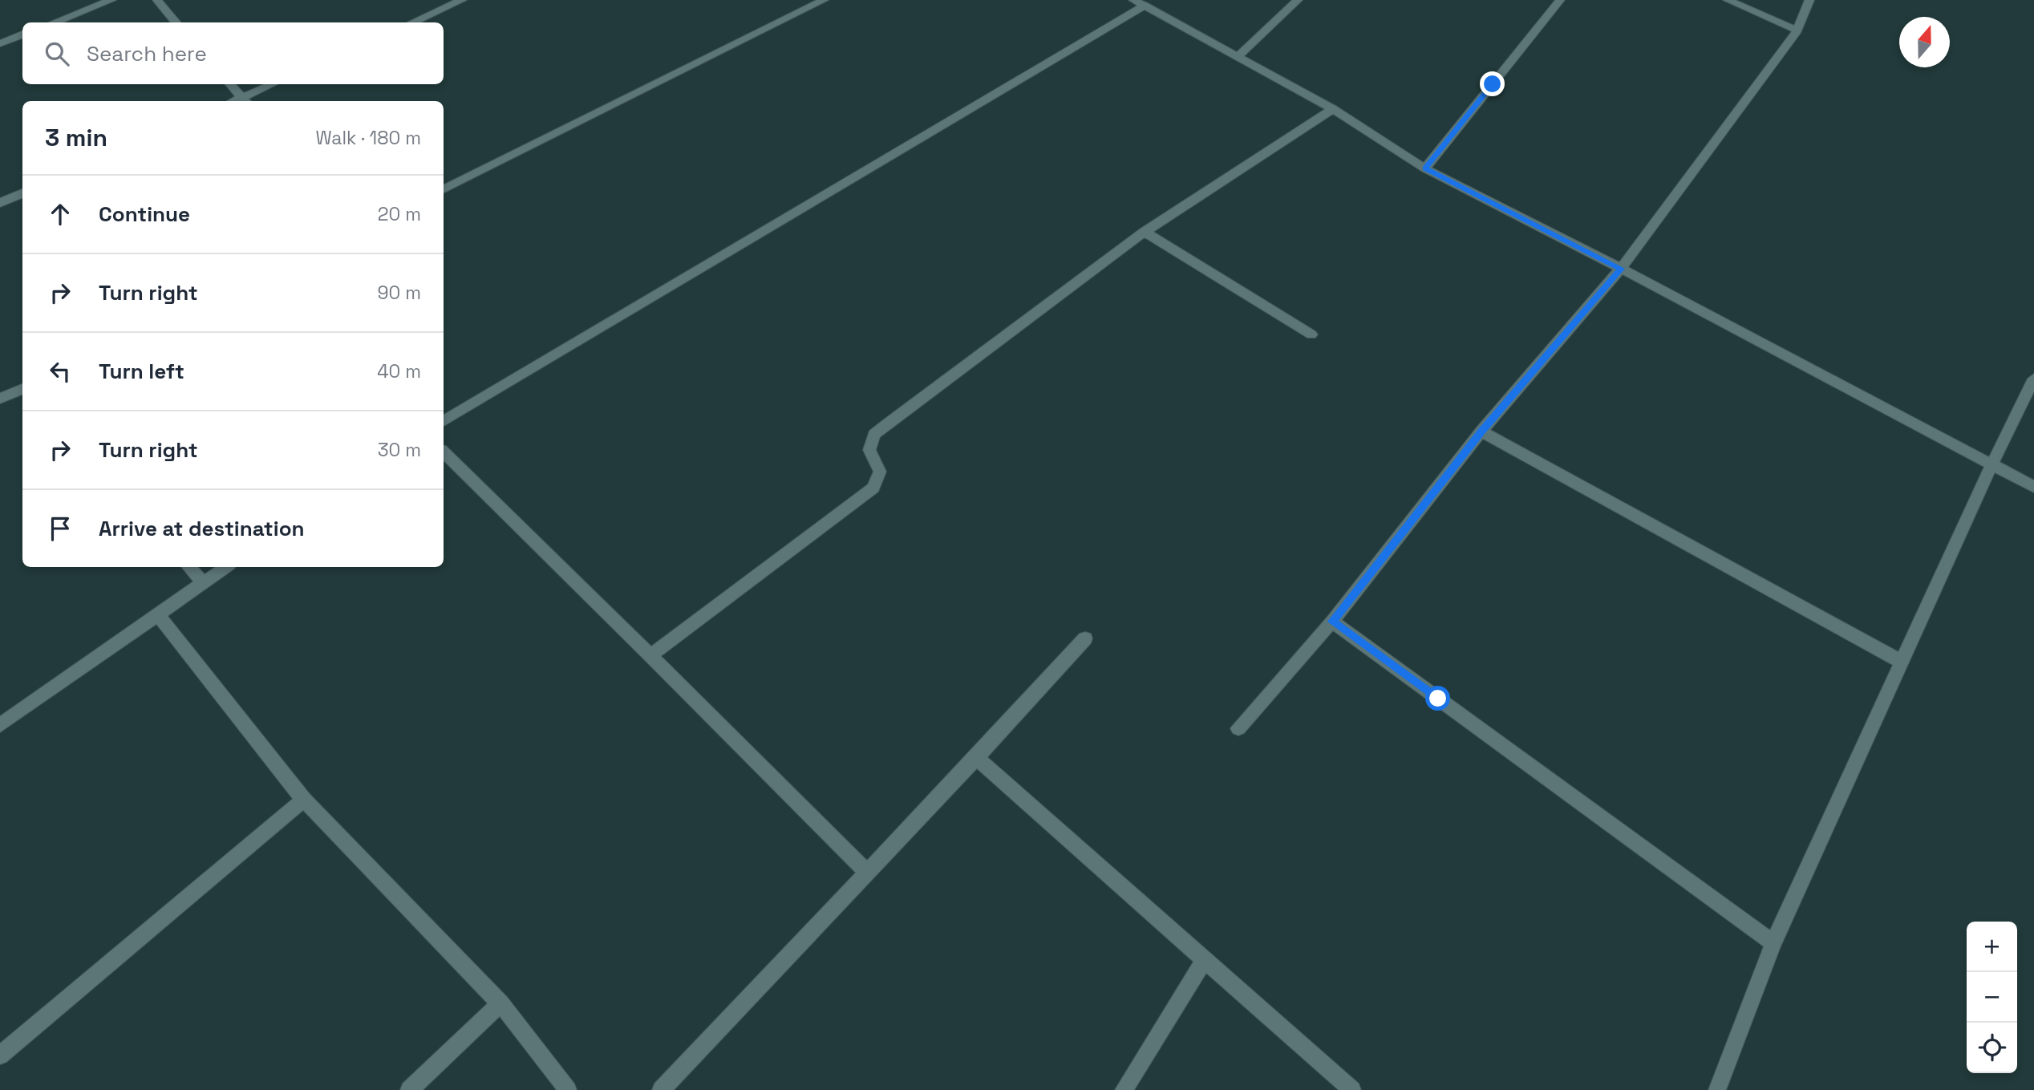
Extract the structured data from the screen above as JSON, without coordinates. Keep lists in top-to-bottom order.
{
  "north": "top",
  "page": {
    "search": "Search here",
    "heading": ["3 min", "Walk · 180 m"],
    "list": [
      ["Continue", "20 m"],
      ["Turn right", "90 m"],
      ["Turn left", "40 m"],
      ["Turn right", "30 m"],
      "Arrive at destination"
    ],
    "map_buttons": ["+", "−"]
  }
}
